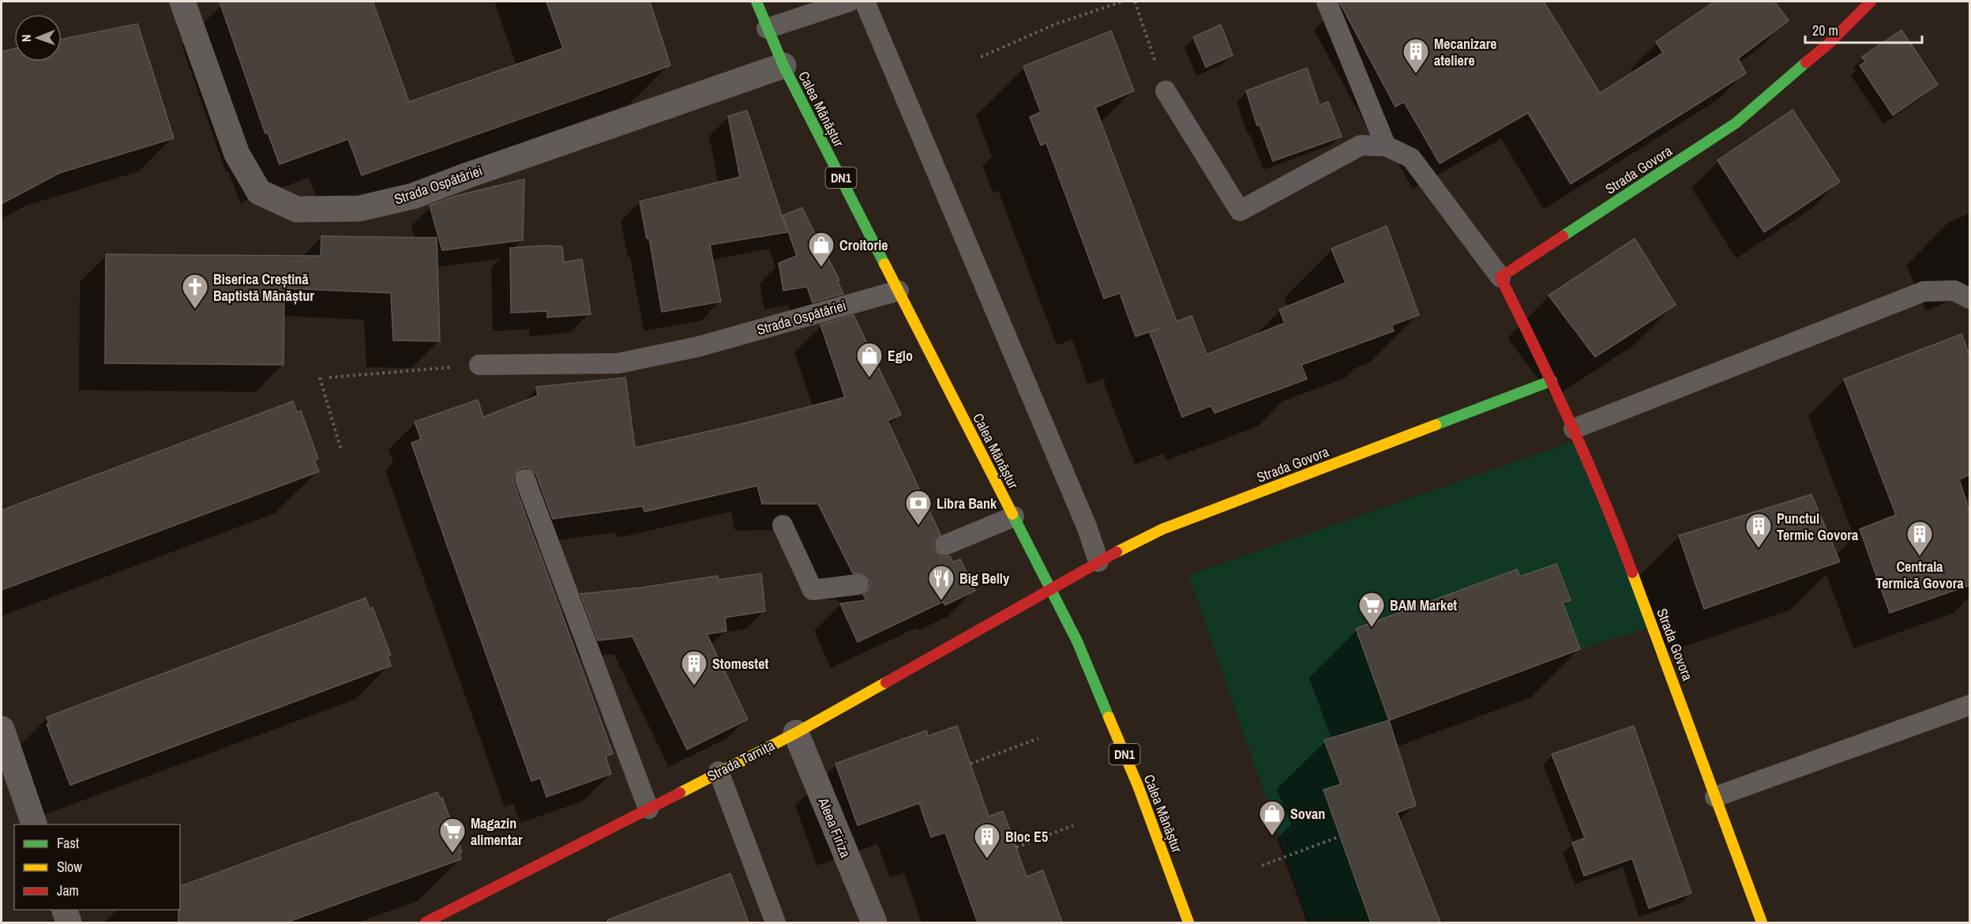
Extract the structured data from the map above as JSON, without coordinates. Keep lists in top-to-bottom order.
{
  "streets": {
    "street": [
      "Calea Mănăștur",
      "Strada Govora",
      "DN1",
      "Strada Ospătăriei",
      "Strada Tarnița",
      "Aleea Firiza"
    ]
  },
  "crossings": [
    ["Calea Mănăștur", "Strada Govora"],
    ["Calea Mănăștur", "Strada Ospătăriei"],
    ["Calea Mănăștur", "Strada Tarnița"],
    ["Strada Govora", "Strada Tarnița"],
    ["Strada Tarnița", "Aleea Firiza"]
  ],
  "places": {
    "building": [
      "Mecanizare ateliere",
      "Punctul Termic Govora",
      "Centrala Termică Govora",
      "Stomestet",
      "Bloc E5"
    ],
    "shop": ["Croitorie", "Eglo", "Sovan"],
    "church": ["Biserica Creștină Baptistă Mănăștur"],
    "bank": ["Libra Bank"],
    "restaurant": ["Big Belly"],
    "supermarket": ["BAM Market", "Magazin alimentar"]
  },
  "legend": ["Fast", "Slow", "Jam"],
  "scale_bar": "20 m",
  "north": "left"
}
